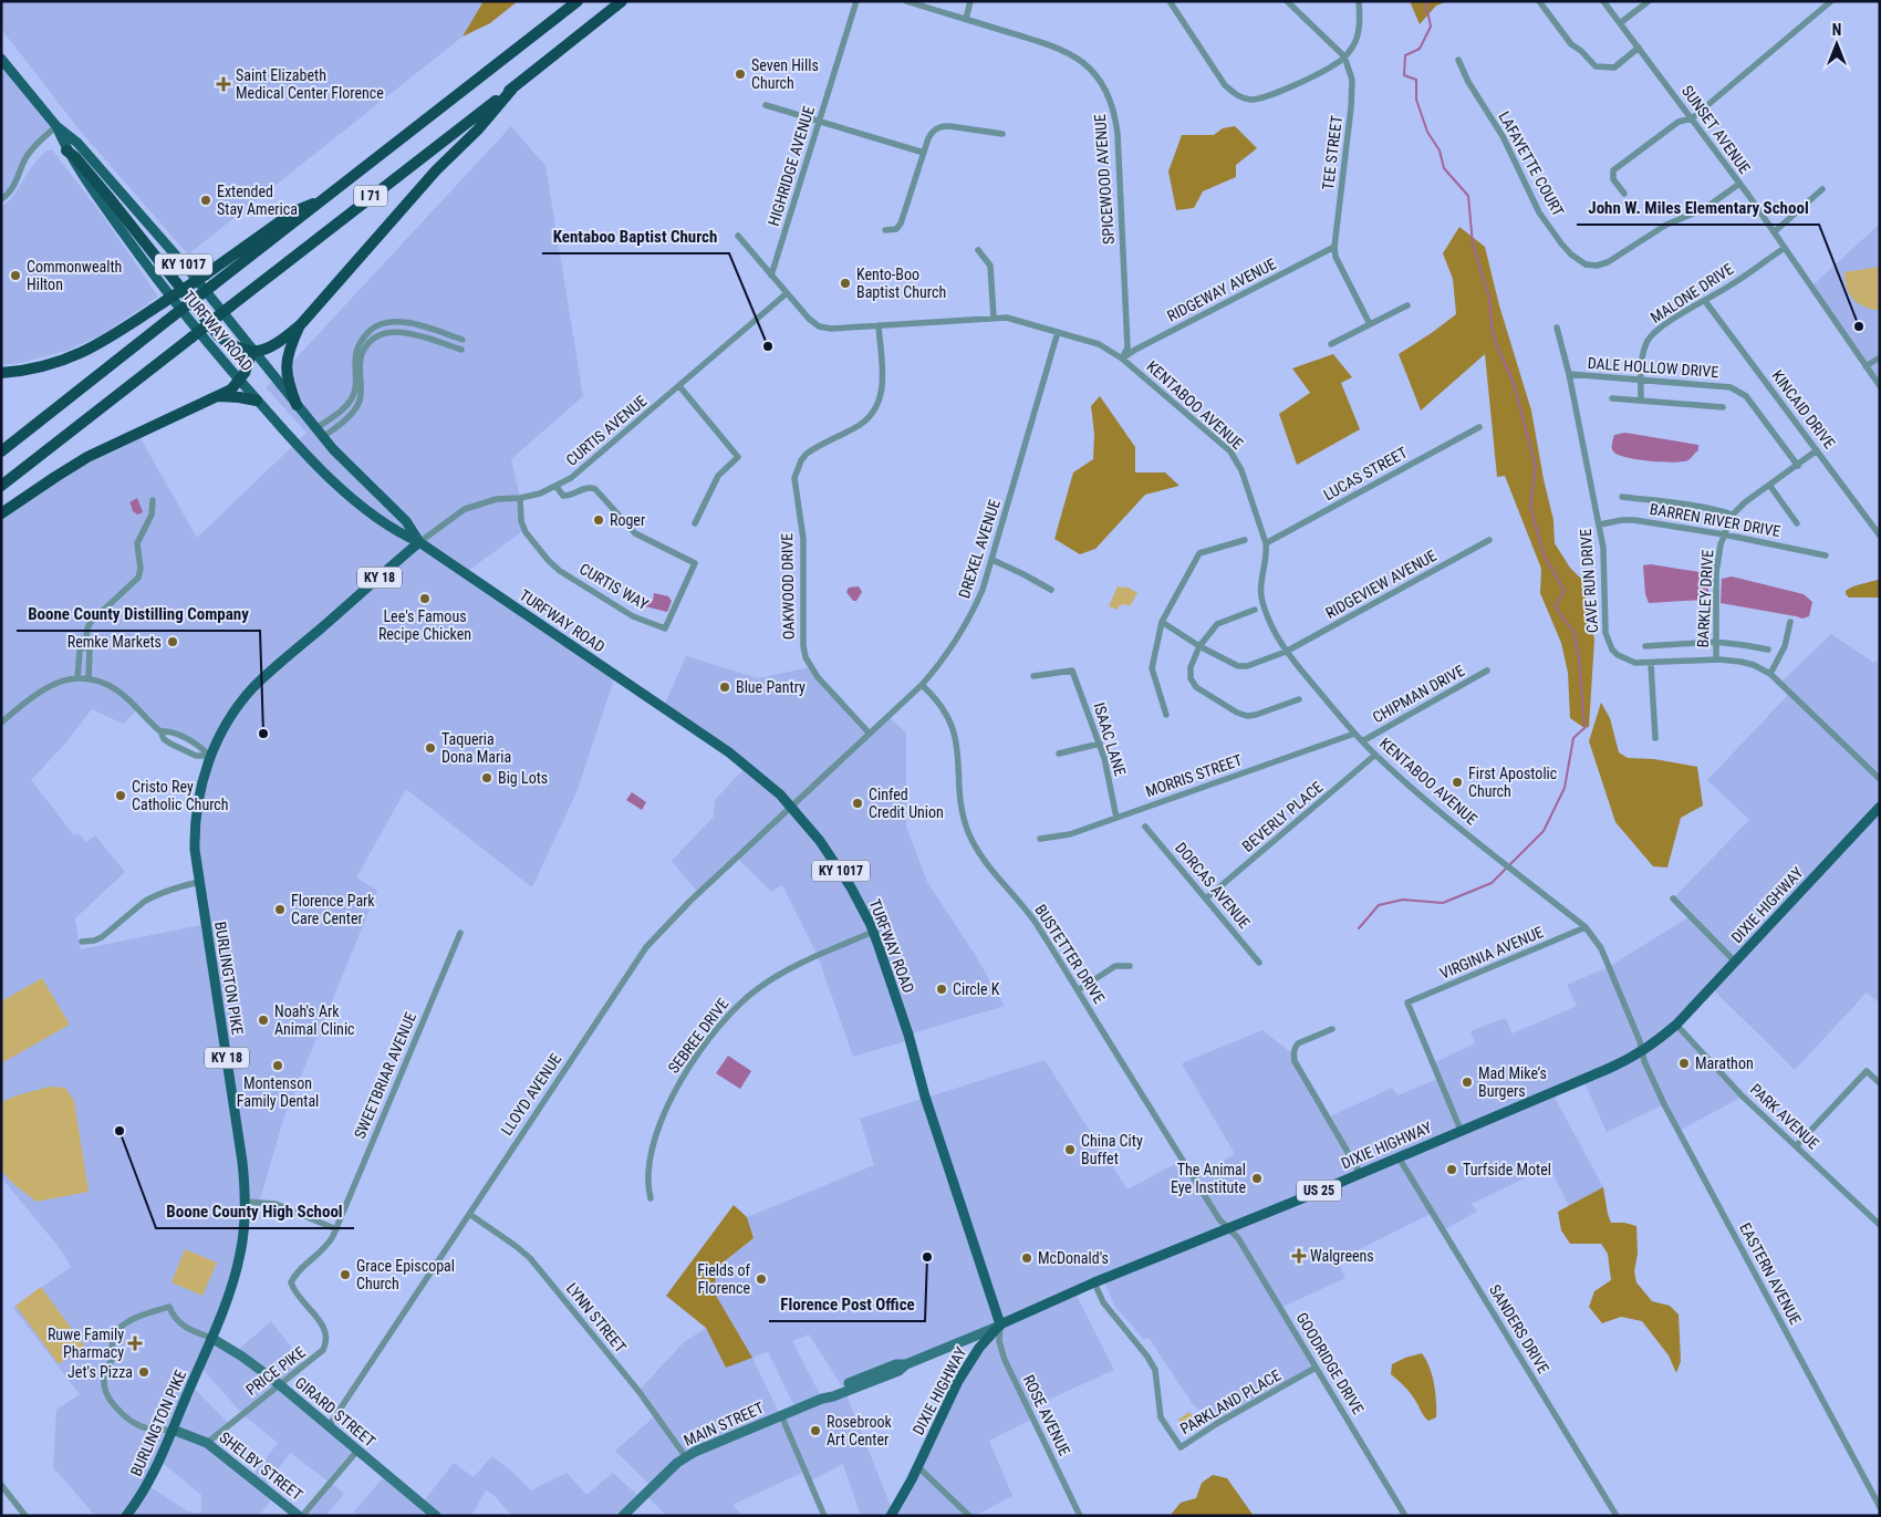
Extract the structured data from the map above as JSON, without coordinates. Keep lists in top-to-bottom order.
{
  "streets": {
    "highway": ["I 71"],
    "main road": [
      "KY 1017",
      "TURFWAY ROAD",
      "KY 18",
      "DIXIE HIGHWAY",
      "BURLINGTON PIKE",
      "US 25"
    ],
    "street": [
      "SUNSET AVENUE",
      "TEE STREET",
      "LAFAYETTE COURT",
      "HIGHRIDGE AVENUE",
      "SPICEWOOD AVENUE",
      "RIDGEWAY AVENUE",
      "MALONE DRIVE",
      "DALE HOLLOW DRIVE",
      "KENTABOO AVENUE",
      "KINCAID DRIVE",
      "CURTIS AVENUE",
      "LUCAS STREET",
      "BARREN RIVER DRIVE",
      "DREXEL AVENUE",
      "CAVE RUN DRIVE",
      "RIDGEVIEW AVENUE",
      "CURTIS WAY",
      "OAKWOOD DRIVE",
      "BARKLEY DRIVE",
      "CHIPMAN DRIVE",
      "ISAAC LANE",
      "MORRIS STREET",
      "BEVERLY PLACE",
      "DORCAS AVENUE",
      "VIRGINIA AVENUE",
      "BUSTETTER DRIVE",
      "SEBREE DRIVE",
      "SWEETBRIAR AVENUE",
      "LLOYD AVENUE",
      "PARK AVENUE",
      "EASTERN AVENUE",
      "LYNN STREET",
      "SANDERS DRIVE",
      "GOODRIDGE DRIVE",
      "PRICE PIKE",
      "PARKLAND PLACE",
      "GIRARD STREET",
      "ROSE AVENUE",
      "MAIN STREET",
      "SHELBY STREET"
    ]
  },
  "crossings": [
    ["SUNSET AVENUE", "LAFAYETTE COURT"],
    ["SUNSET AVENUE", "MALONE DRIVE"],
    ["TEE STREET", "RIDGEWAY AVENUE"],
    ["HIGHRIDGE AVENUE", "KENTABOO AVENUE"],
    ["SPICEWOOD AVENUE", "RIDGEWAY AVENUE"],
    ["SPICEWOOD AVENUE", "KENTABOO AVENUE"],
    ["RIDGEWAY AVENUE", "KENTABOO AVENUE"],
    ["MALONE DRIVE", "DALE HOLLOW DRIVE"],
    ["MALONE DRIVE", "KINCAID DRIVE"],
    ["TURFWAY ROAD", "CURTIS AVENUE"],
    ["TURFWAY ROAD", "DREXEL AVENUE"],
    ["TURFWAY ROAD", "DIXIE HIGHWAY"],
    ["TURFWAY ROAD", "BURLINGTON PIKE"],
    ["TURFWAY ROAD", "SEBREE DRIVE"],
    ["TURFWAY ROAD", "LLOYD AVENUE"],
    ["TURFWAY ROAD", "ROSE AVENUE"],
    ["TURFWAY ROAD", "MAIN STREET"],
    ["DALE HOLLOW DRIVE", "CAVE RUN DRIVE"],
    ["DALE HOLLOW DRIVE", "BARKLEY DRIVE"],
    ["KENTABOO AVENUE", "CURTIS AVENUE"],
    ["KENTABOO AVENUE", "LUCAS STREET"],
    ["KENTABOO AVENUE", "DREXEL AVENUE"],
    ["KENTABOO AVENUE", "RIDGEVIEW AVENUE"],
    ["KENTABOO AVENUE", "OAKWOOD DRIVE"],
    ["KENTABOO AVENUE", "CHIPMAN DRIVE"],
    ["KENTABOO AVENUE", "MORRIS STREET"],
    ["KENTABOO AVENUE", "BEVERLY PLACE"],
    ["KENTABOO AVENUE", "DIXIE HIGHWAY"],
    ["KENTABOO AVENUE", "VIRGINIA AVENUE"],
    ["KENTABOO AVENUE", "EASTERN AVENUE"],
    ["KINCAID DRIVE", "BARKLEY DRIVE"],
    ["CURTIS AVENUE", "CURTIS WAY"],
    ["CURTIS AVENUE", "BURLINGTON PIKE"],
    ["BARREN RIVER DRIVE", "CAVE RUN DRIVE"],
    ["BARREN RIVER DRIVE", "BARKLEY DRIVE"],
    ["DREXEL AVENUE", "OAKWOOD DRIVE"],
    ["DREXEL AVENUE", "BUSTETTER DRIVE"],
    ["DREXEL AVENUE", "LLOYD AVENUE"],
    ["CAVE RUN DRIVE", "BARKLEY DRIVE"],
    ["ISAAC LANE", "MORRIS STREET"],
    ["BEVERLY PLACE", "DORCAS AVENUE"],
    ["DIXIE HIGHWAY", "VIRGINIA AVENUE"],
    ["DIXIE HIGHWAY", "BUSTETTER DRIVE"],
    ["DIXIE HIGHWAY", "PARK AVENUE"],
    ["DIXIE HIGHWAY", "EASTERN AVENUE"],
    ["DIXIE HIGHWAY", "SANDERS DRIVE"],
    ["DIXIE HIGHWAY", "GOODRIDGE DRIVE"],
    ["DIXIE HIGHWAY", "PARKLAND PLACE"],
    ["DIXIE HIGHWAY", "ROSE AVENUE"],
    ["DIXIE HIGHWAY", "MAIN STREET"],
    ["BUSTETTER DRIVE", "GOODRIDGE DRIVE"],
    ["BURLINGTON PIKE", "GIRARD STREET"],
    ["BURLINGTON PIKE", "SHELBY STREET"],
    ["SWEETBRIAR AVENUE", "PRICE PIKE"],
    ["LLOYD AVENUE", "LYNN STREET"],
    ["LLOYD AVENUE", "GIRARD STREET"],
    ["LYNN STREET", "MAIN STREET"],
    ["GOODRIDGE DRIVE", "PARKLAND PLACE"],
    ["PRICE PIKE", "GIRARD STREET"],
    ["PRICE PIKE", "SHELBY STREET"],
    ["ROSE AVENUE", "MAIN STREET"]
  ],
  "places": {
    "other": [
      "Seven Hills Church",
      "Extended Stay America",
      "Commonwealth Hilton",
      "Kento-Boo Baptist Church",
      "John W. Miles Elementary School",
      "Kentaboo Baptist Church",
      "Roger",
      "Lee's Famous Recipe Chicken",
      "Remke Markets",
      "Blue Pantry",
      "Boone County Distilling Company",
      "Taqueria Dona Maria",
      "Big Lots",
      "First Apostolic Church",
      "Cristo Rey Catholic Church",
      "Cinfed Credit Union",
      "Florence Park Care Center",
      "Circle K",
      "Noah's Ark Animal Clinic",
      "Marathon",
      "Montenson Family Dental",
      "Mad Mike’s Burgers",
      "Boone County High School",
      "China City Buffet",
      "Turfside Motel",
      "The Animal Eye Institute",
      "Florence Post Office",
      "McDonald's",
      "Grace Episcopal Church",
      "Fields of Florence",
      "Jet's Pizza",
      "Rosebrook Art Center"
    ],
    "health": ["Saint Elizabeth Medical Center Florence", "Walgreens", "Ruwe Family Pharmacy"]
  },
  "north": "top"
}
